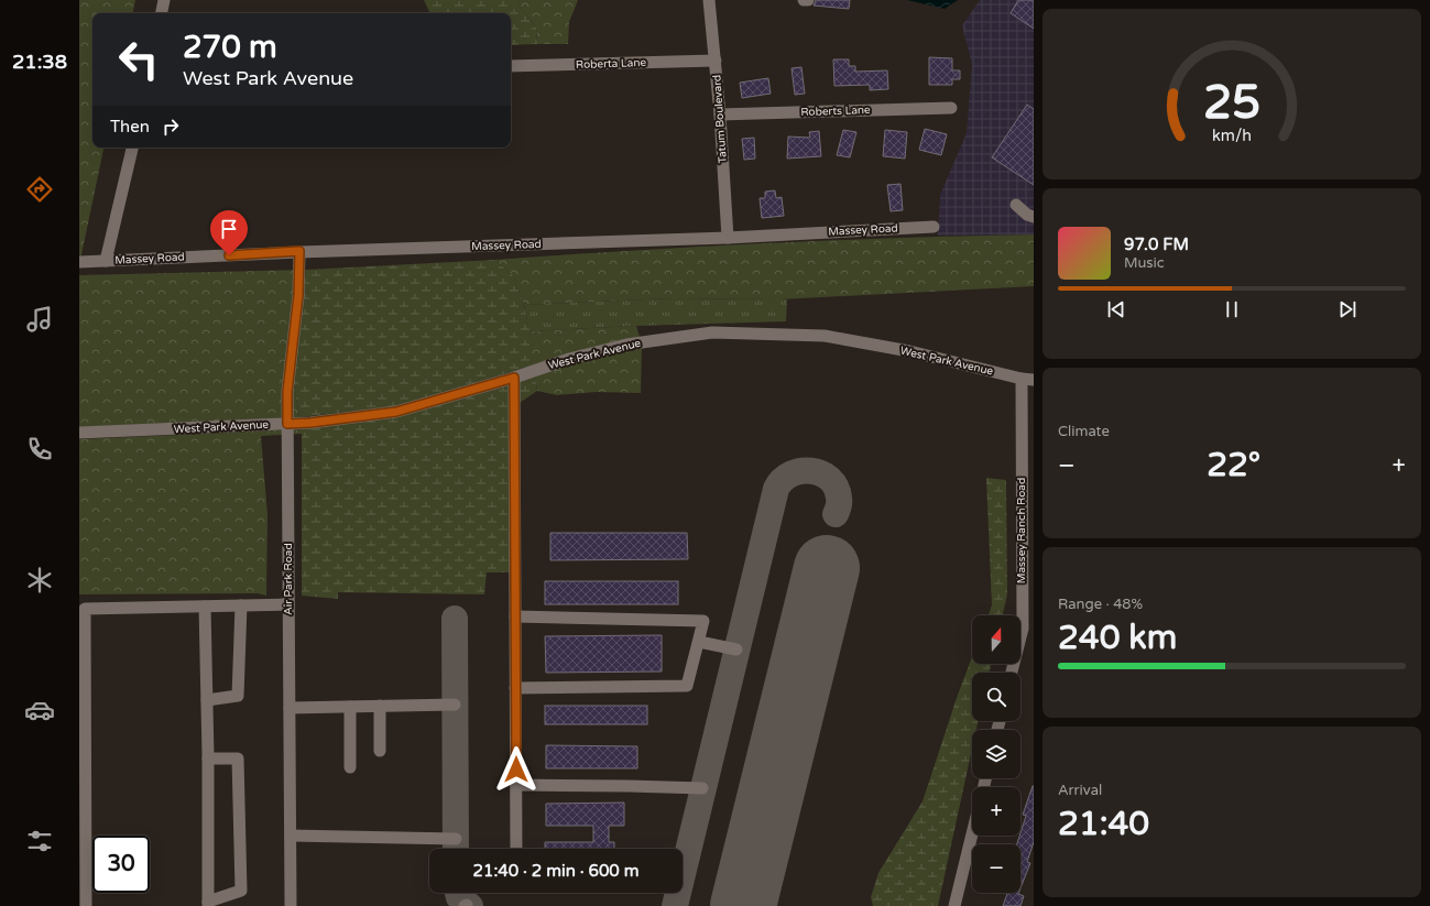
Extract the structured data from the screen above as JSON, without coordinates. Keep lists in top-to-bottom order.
{
  "streets": {
    "street": [
      "Roberta Lane",
      "Roberts Lane",
      "Tatum Boulevard",
      "Massey Road",
      "West Park Avenue",
      "Massey Ranch Road",
      "Air Park Road"
    ]
  },
  "crossings": [
    ["Roberta Lane", "Tatum Boulevard"],
    ["Roberts Lane", "Tatum Boulevard"],
    ["Tatum Boulevard", "Massey Road"],
    ["Massey Road", "Air Park Road"],
    ["West Park Avenue", "Massey Ranch Road"],
    ["West Park Avenue", "Air Park Road"]
  ],
  "north": "top",
  "page": {
    "tabs": "21:38",
    "turn": ["270 m", "West Park Avenue"],
    "then": "Then",
    "song": ["97.0 FM", "Music"],
    "tile": [
      "Climate",
      ["Range · 48%", "240 km"],
      ["Arrival", "21:40"]
    ],
    "heat": ["−", "22°", "+"],
    "map_buttons": ["+", "−"],
    "limit": "30",
    "trip": "21:40 · 2 min · 600 m",
    "gauge": ["25", "km/h"]
  }
}
